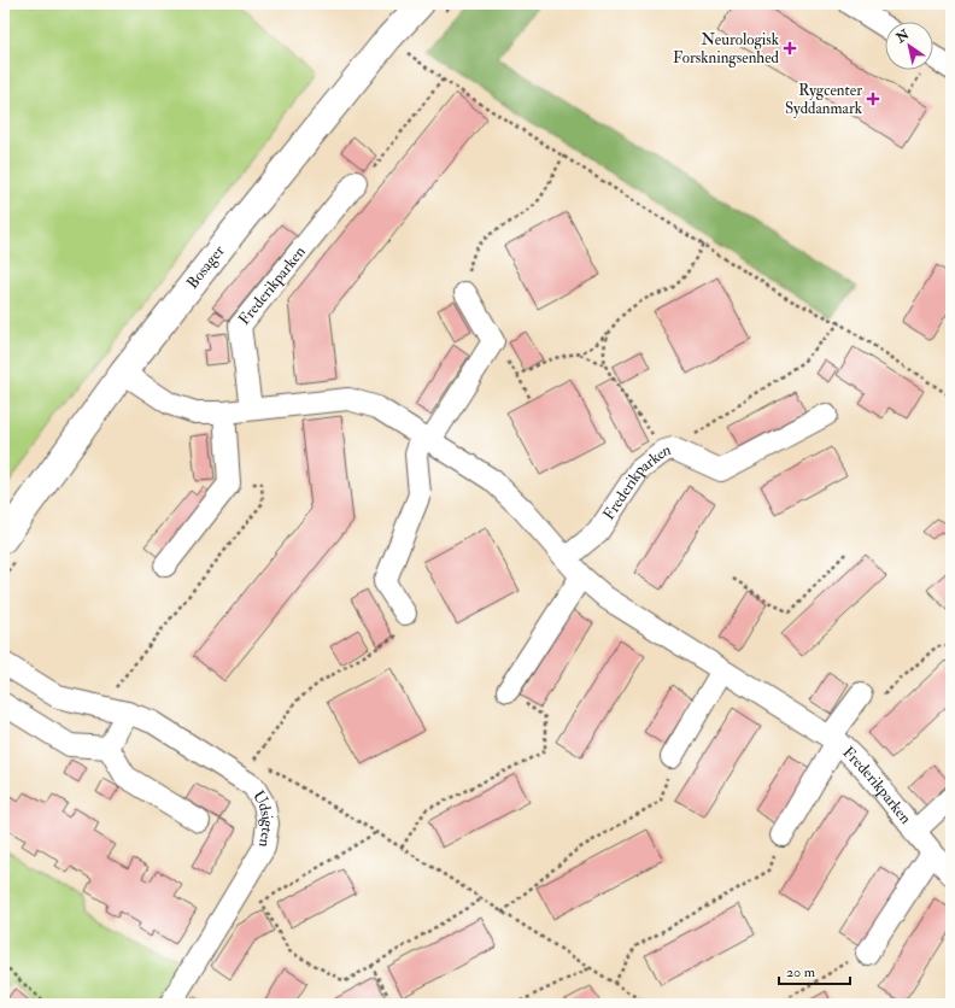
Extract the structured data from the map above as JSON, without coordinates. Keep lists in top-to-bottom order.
{
  "streets": {
    "street": ["Bosager", "Frederikparken", "Udsigten"]
  },
  "crossings": [
    ["Bosager", "Frederikparken"]
  ],
  "places": {
    "health": ["Neurologisk Forskningsenhed", "Rygcenter Syddanmark"]
  },
  "scale_bar": "20 m",
  "north": "top left"
}
